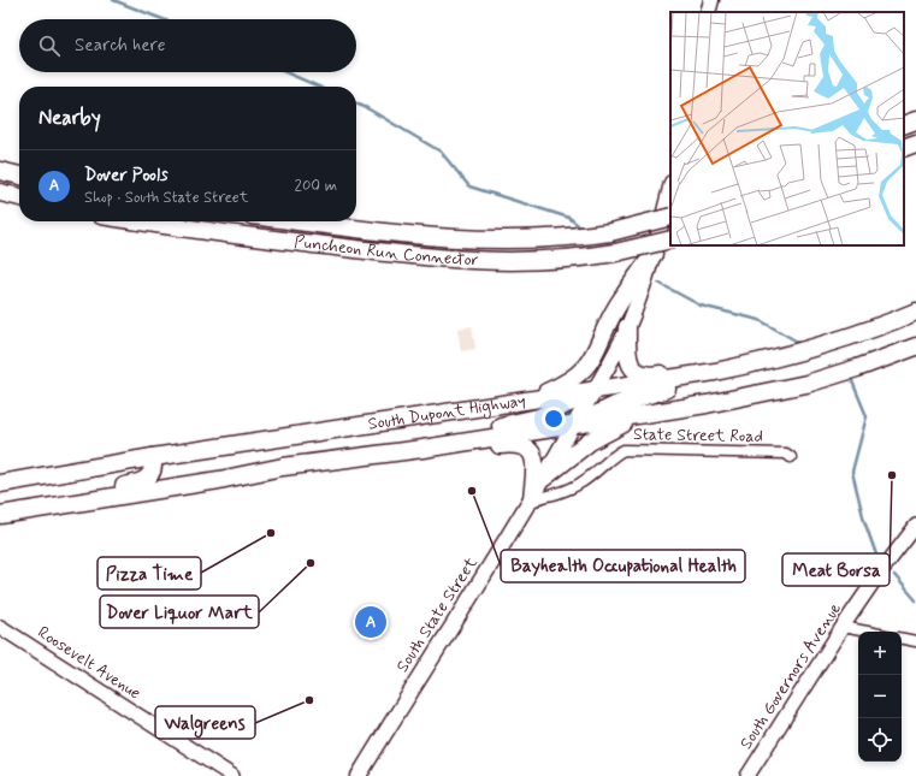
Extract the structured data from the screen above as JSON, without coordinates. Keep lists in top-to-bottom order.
{
  "streets": {
    "highway": ["Puncheon Run Connector", "South Dupont Highway"],
    "main road": ["South State Street", "Roosevelt Avenue", "South Governors Avenue"],
    "street": ["State Street Road"]
  },
  "crossings": [
    ["South Dupont Highway", "South State Street"],
    ["State Street Road", "South State Street"]
  ],
  "places": [
    "Meat Borsa",
    "Bayhealth Occupational Health",
    "Pizza Time",
    "Dover Liquor Mart",
    "Walgreens"
  ],
  "page": {
    "search": "Search here",
    "heading": "Nearby",
    "list": [
      {
        "mark": "A",
        "name": "Dover Pools",
        "note": "Shop · South State Street",
        "value": "200 m"
      }
    ],
    "pins": "A",
    "map_buttons": ["+", "−"]
  }
}
